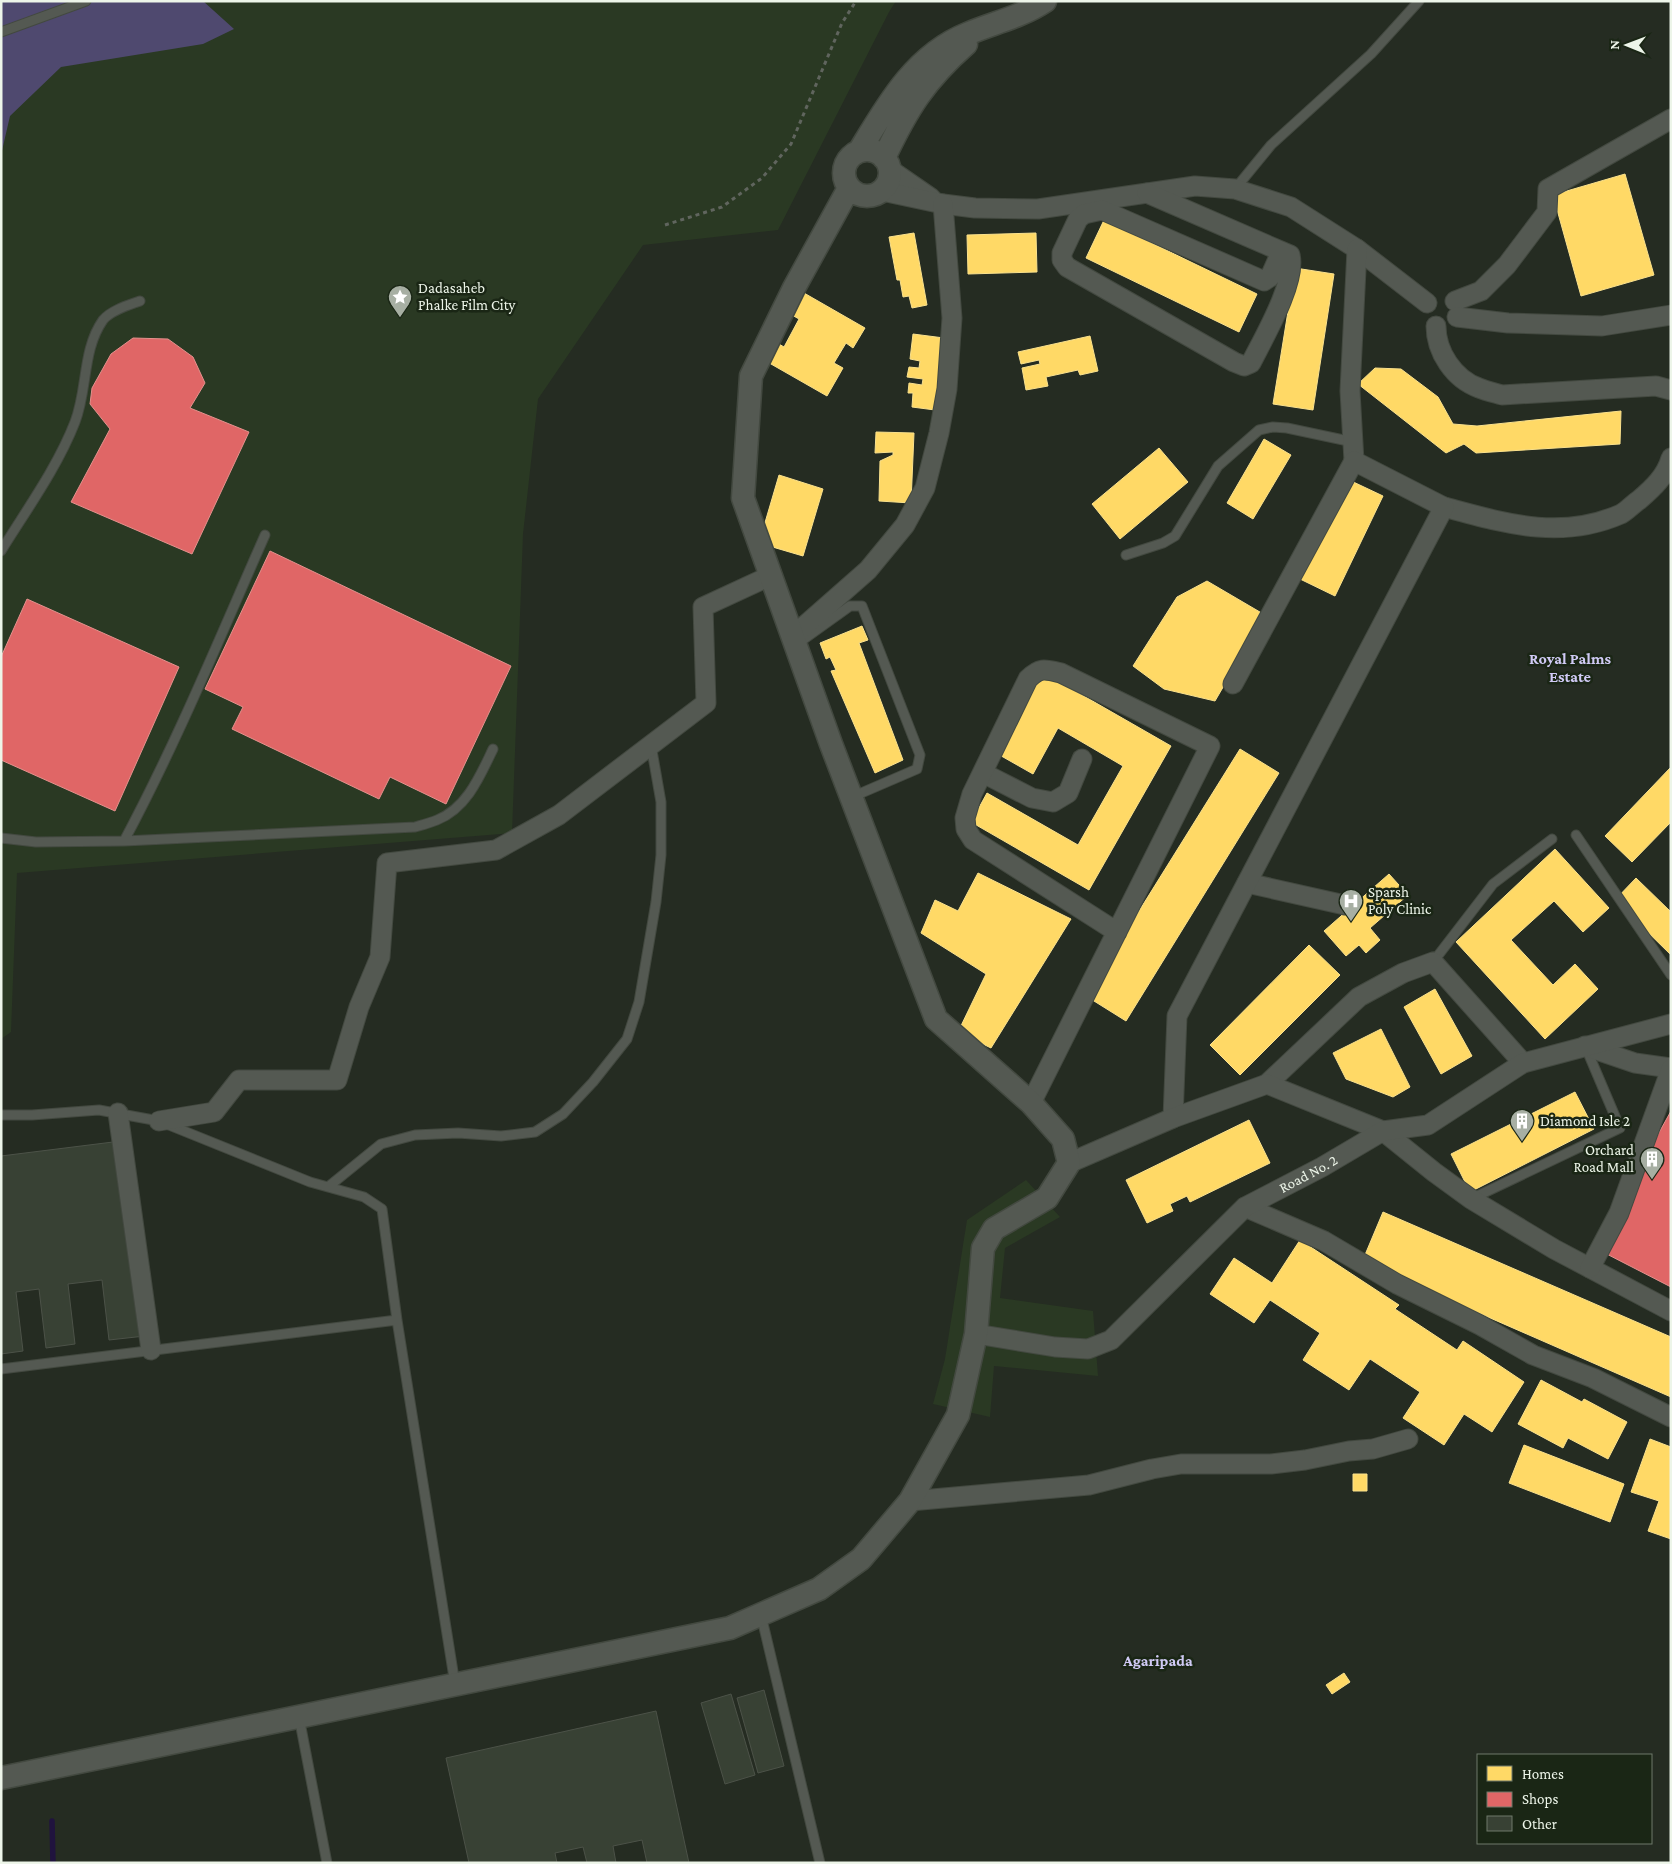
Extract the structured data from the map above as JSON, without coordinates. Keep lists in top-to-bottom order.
{
  "streets": {
    "street": ["Road No. 2"]
  },
  "districts": ["Royal Palms Estate", "Agaripada"],
  "places": {
    "place": ["Dadasaheb Phalke Film City"],
    "hospital": ["Sparsh Poly Clinic"],
    "building": ["Diamond Isle 2", "Orchard Road Mall"]
  },
  "legend": ["Homes", "Shops", "Other"],
  "north": "left"
}
